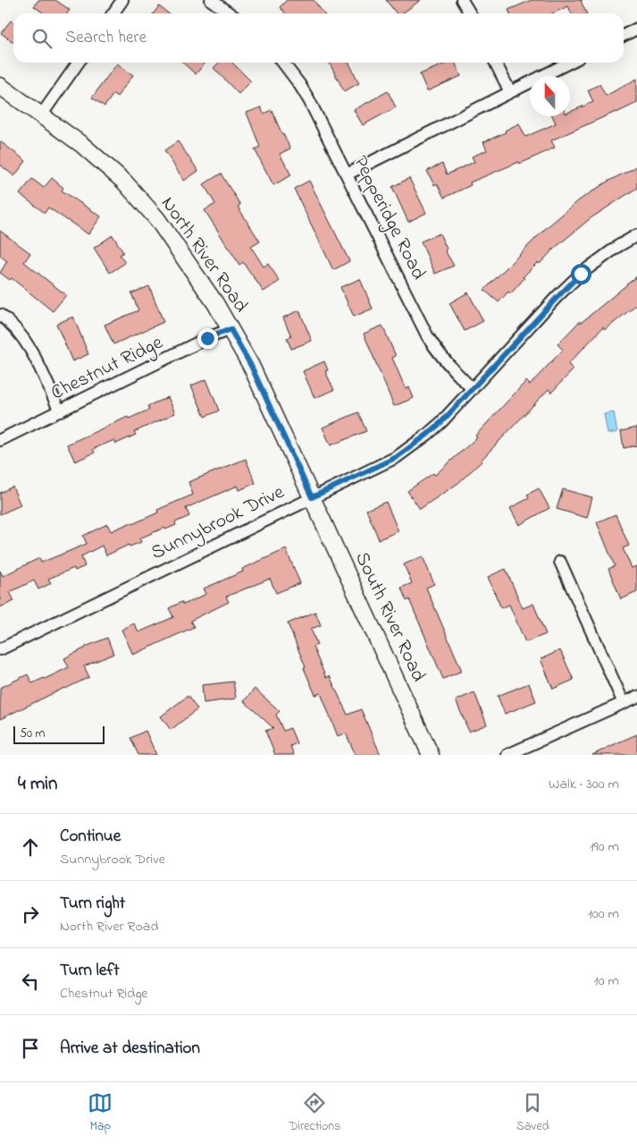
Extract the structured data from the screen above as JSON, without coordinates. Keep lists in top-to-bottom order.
{
  "streets": {
    "street": [
      "Pepperidge Road",
      "North River Road",
      "Chestnut Ridge",
      "Sunnybrook Drive",
      "South River Road"
    ]
  },
  "crossings": [
    ["Pepperidge Road", "Sunnybrook Drive"],
    ["North River Road", "Chestnut Ridge"],
    ["North River Road", "Sunnybrook Drive"],
    ["North River Road", "South River Road"],
    ["Sunnybrook Drive", "South River Road"]
  ],
  "scale_bar": "50 m",
  "north": "top",
  "page": {
    "search": "Search here",
    "scale": "50 m",
    "heading": ["4 min", "Walk · 300 m"],
    "list": [
      ["Continue", "Sunnybrook Drive", "190 m"],
      ["Turn right", "North River Road", "100 m"],
      ["Turn left", "Chestnut Ridge", "10 m"],
      "Arrive at destination"
    ],
    "nav": ["Map", "Directions", "Saved"]
  }
}
